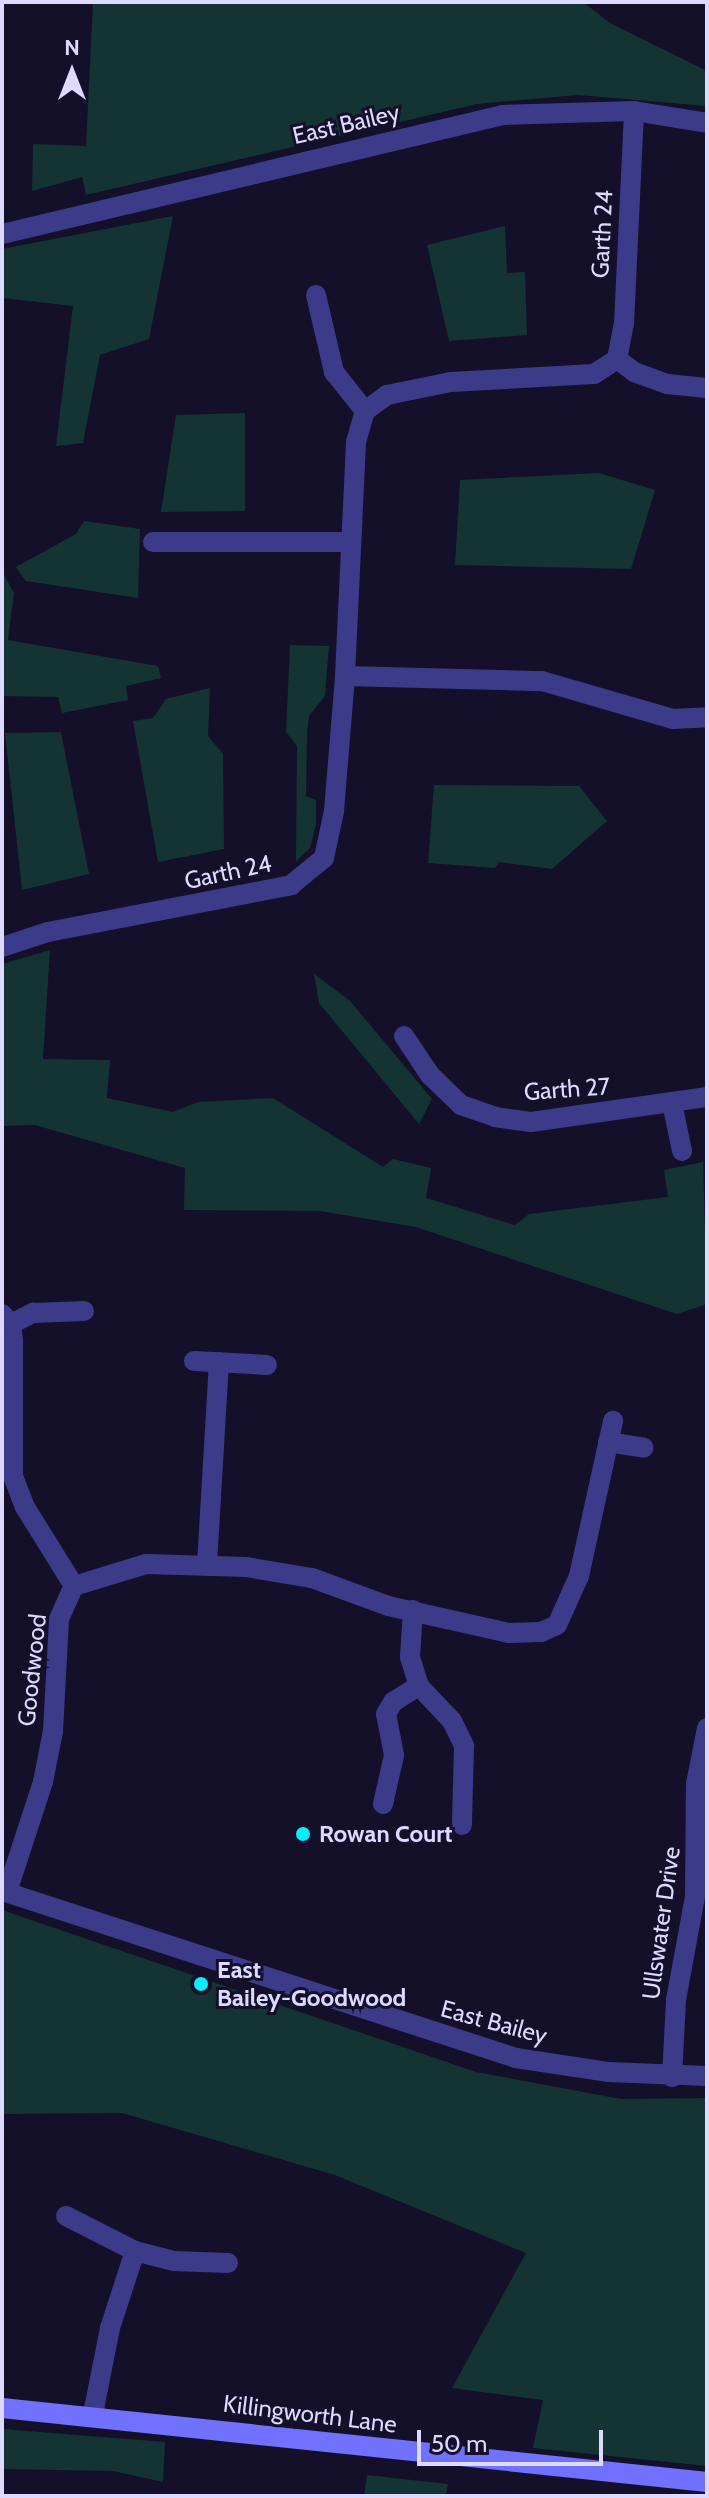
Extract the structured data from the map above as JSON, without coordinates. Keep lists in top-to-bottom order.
{
  "streets": {
    "main road": ["Killingworth Lane"],
    "street": [
      "East Bailey",
      "Garth 24",
      "Garth 27",
      "Goodwood",
      "Ullswater Drive"
    ]
  },
  "crossings": [
    ["East Bailey", "Garth 24"],
    ["East Bailey", "Goodwood"],
    ["East Bailey", "Ullswater Drive"]
  ],
  "places": ["Rowan Court", "East Bailey-Goodwood"],
  "scale_bar": "50 m",
  "north": "top"
}
